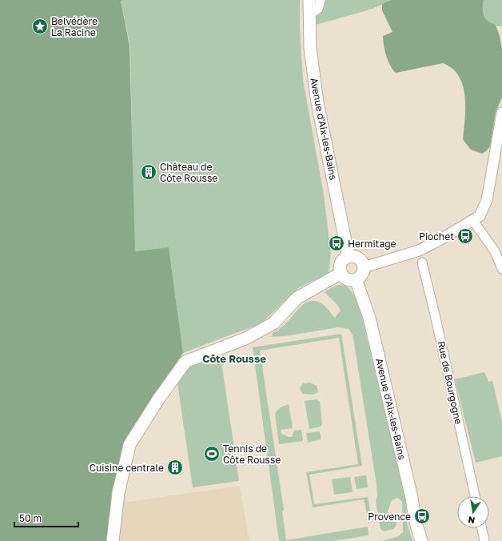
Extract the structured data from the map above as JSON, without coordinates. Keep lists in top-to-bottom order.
{
  "streets": {
    "main road": ["Avenue d'Aix-les-Bains"],
    "street": ["Rue de Bourgogne"]
  },
  "districts": ["Côte Rousse"],
  "places": {
    "place": ["Belvédère La Racine"],
    "building": ["Château de Côte Rousse", "Cuisine centrale"],
    "bus stop": ["Piochet", "Hermitage", "Provence"],
    "sports": ["Tennis de Côte Rousse"]
  },
  "scale_bar": "50 m",
  "north": "bottom"
}
